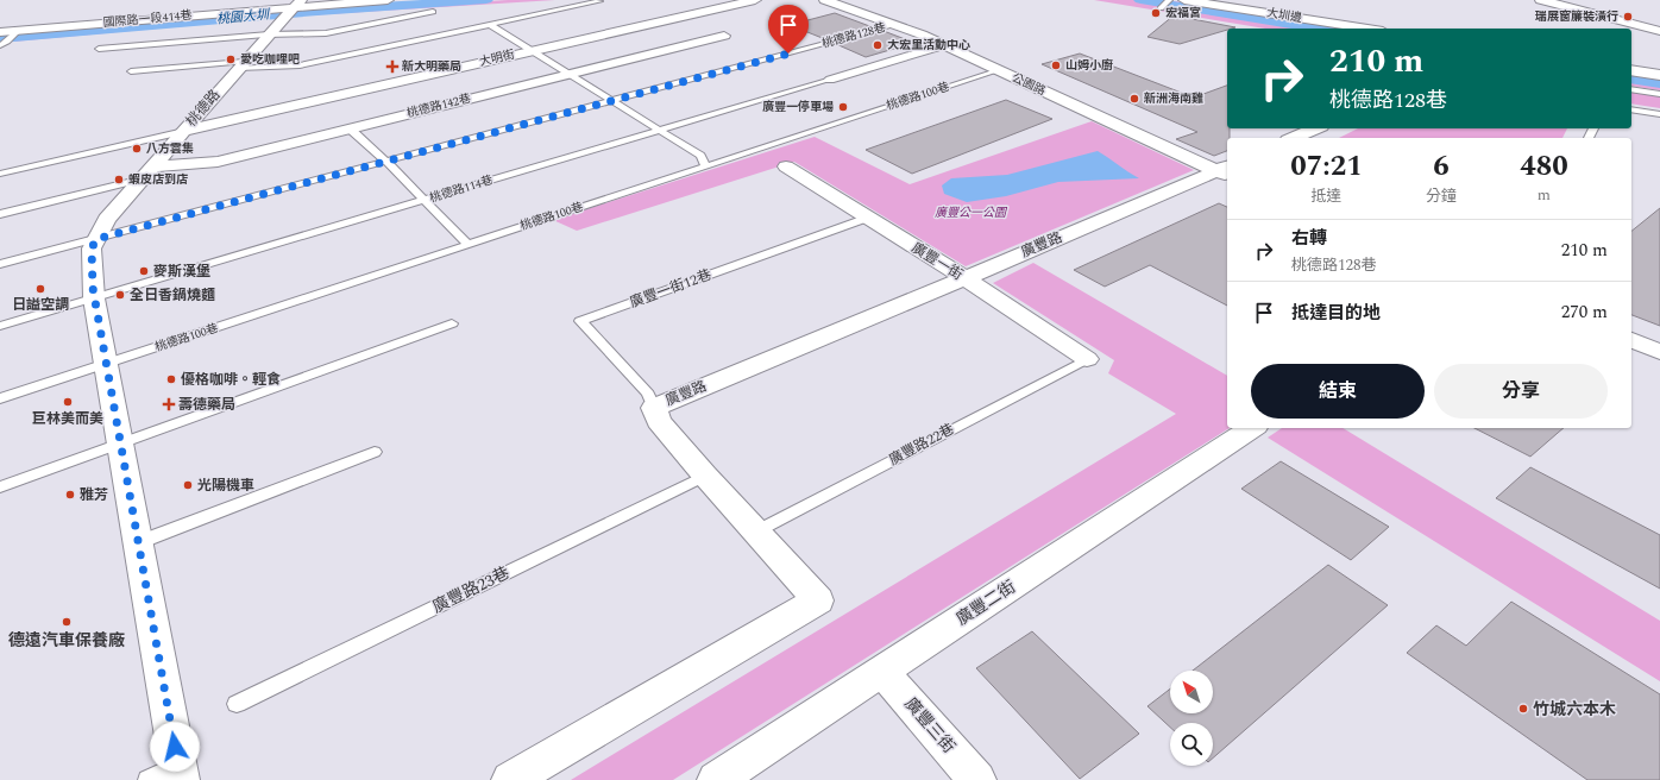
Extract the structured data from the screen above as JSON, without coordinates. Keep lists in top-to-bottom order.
{
  "streets": {
    "street": [
      "大圳邊",
      "國際路一段414巷",
      "大明街",
      "公園路",
      "桃德路142巷",
      "桃德路",
      "廣豐路",
      "廣豐一街",
      "廣豐二街",
      "廣豐三街"
    ],
    "lane": [
      "桃德路128巷",
      "桃德路100巷",
      "桃德路114巷",
      "廣豐一街12巷",
      "廣豐路22巷",
      "廣豐路23巷"
    ]
  },
  "crossings": [
    ["國際路一段414巷", "桃德路"],
    ["桃德路128巷", "公園路"],
    ["桃德路128巷", "桃德路"],
    ["大明街", "桃德路"],
    ["公園路", "桃德路100巷"],
    ["公園路", "廣豐路"],
    ["桃德路100巷", "桃德路"],
    ["桃德路142巷", "桃德路"],
    ["桃德路", "桃德路114巷"],
    ["廣豐路", "廣豐一街"],
    ["廣豐路", "廣豐一街12巷"],
    ["廣豐路", "廣豐路22巷"],
    ["廣豐路", "廣豐路23巷"],
    ["廣豐一街", "廣豐一街12巷"],
    ["廣豐一街", "廣豐路22巷"],
    ["廣豐二街", "廣豐三街"]
  ],
  "water": ["桃園大圳"],
  "parks": ["廣豐公一公園"],
  "places": {
    "other": [
      "宏福宮",
      "瑞展窗簾裝潢行",
      "大宏里活動中心",
      "愛吃咖哩吧",
      "山姆小廚",
      "新洲海南雞",
      "廣豐一停車場",
      "八方雲集",
      "蝦皮店到店",
      "麥斯漢堡",
      "日謚空調",
      "全日香鍋燒麵",
      "優格咖啡。輕食",
      "巨林美而美",
      "光陽機車",
      "雅芳",
      "德遠汽車保養廠",
      "竹城六本木"
    ],
    "health": ["新大明藥局", "壽德藥局"]
  },
  "north": "top left",
  "page": {
    "turn": ["210 m", "桃德路128巷"],
    "eta": [
      "07:21",
      "抵達",
      "6",
      "分鐘",
      "480",
      "m"
    ],
    "list": [
      {
        "name": "右轉",
        "note": "桃德路128巷",
        "value": "210 m"
      },
      {
        "name": "抵達目的地",
        "value": "270 m"
      }
    ],
    "buttons": ["結束", "分享"]
  }
}
